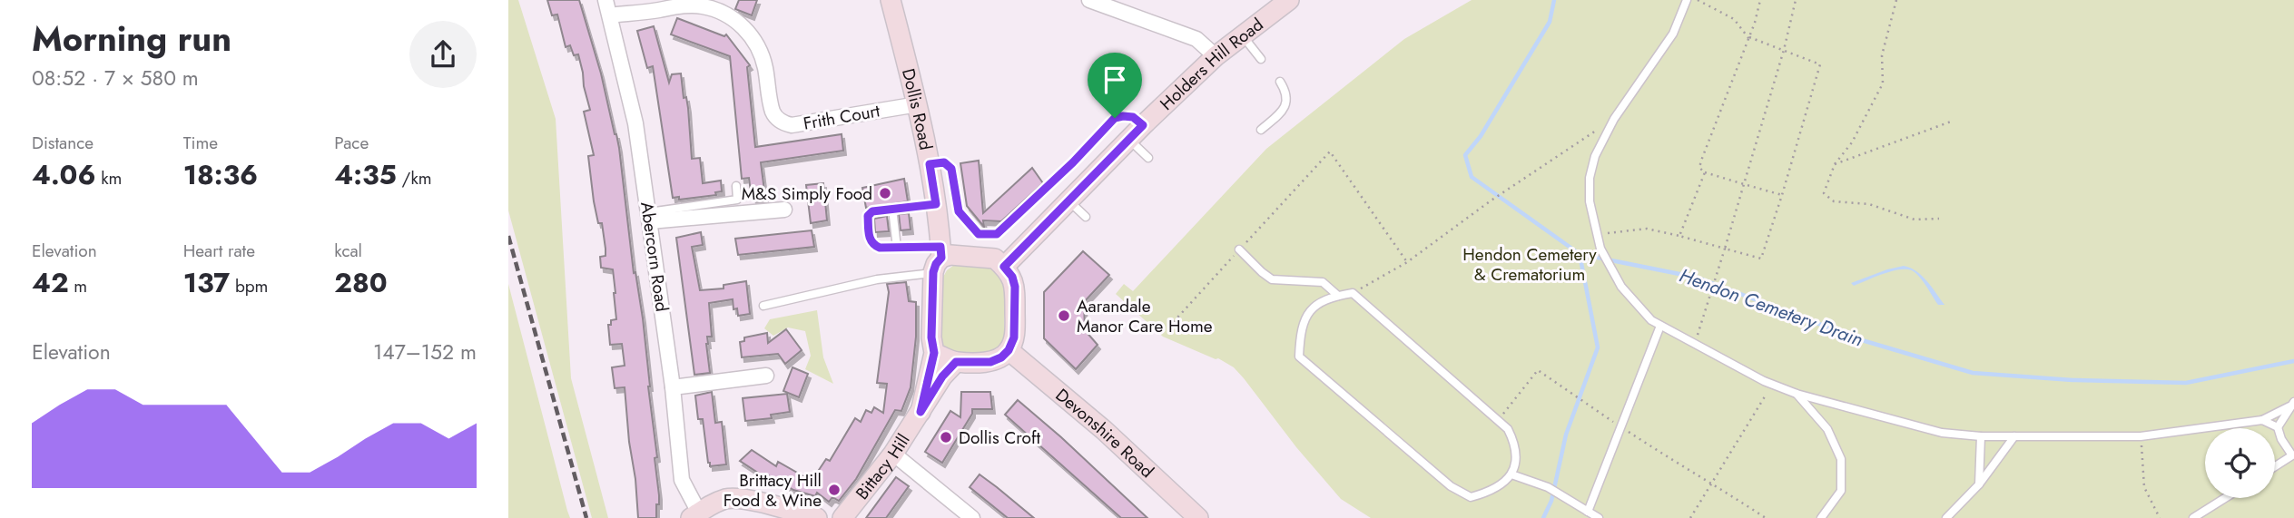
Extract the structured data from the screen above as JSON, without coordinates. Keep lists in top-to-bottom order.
{
  "streets": {
    "main road": [
      "Holders Hill Road",
      "Dollis Road",
      "Devonshire Road",
      "Bittacy Hill"
    ],
    "street": ["Frith Court", "Abercorn Road"]
  },
  "crossings": [
    ["Holders Hill Road", "Dollis Road"],
    ["Holders Hill Road", "Devonshire Road"],
    ["Holders Hill Road", "Bittacy Hill"],
    ["Dollis Road", "Frith Court"],
    ["Dollis Road", "Devonshire Road"],
    ["Dollis Road", "Bittacy Hill"],
    ["Frith Court", "Abercorn Road"],
    ["Devonshire Road", "Bittacy Hill"]
  ],
  "water": ["Hendon Cemetery Drain"],
  "parks": ["Hendon Cemetery & Crematorium"],
  "places": [
    "M&S Simply Food",
    "Aarandale Manor Care Home",
    "Dollis Croft",
    "Brittacy Hill Food & Wine"
  ],
  "page": {
    "heading": ["Morning run", "08:52 · 7 × 580 m"],
    "stats": [
      ["Distance", "4.06 km"],
      ["Time", "18:36"],
      ["Pace", "4:35 /km"],
      ["Elevation", "42 m"],
      ["Heart rate", "137 bpm"],
      ["kcal", "280"]
    ],
    "chart": ["Elevation", "147–152 m"]
  }
}
